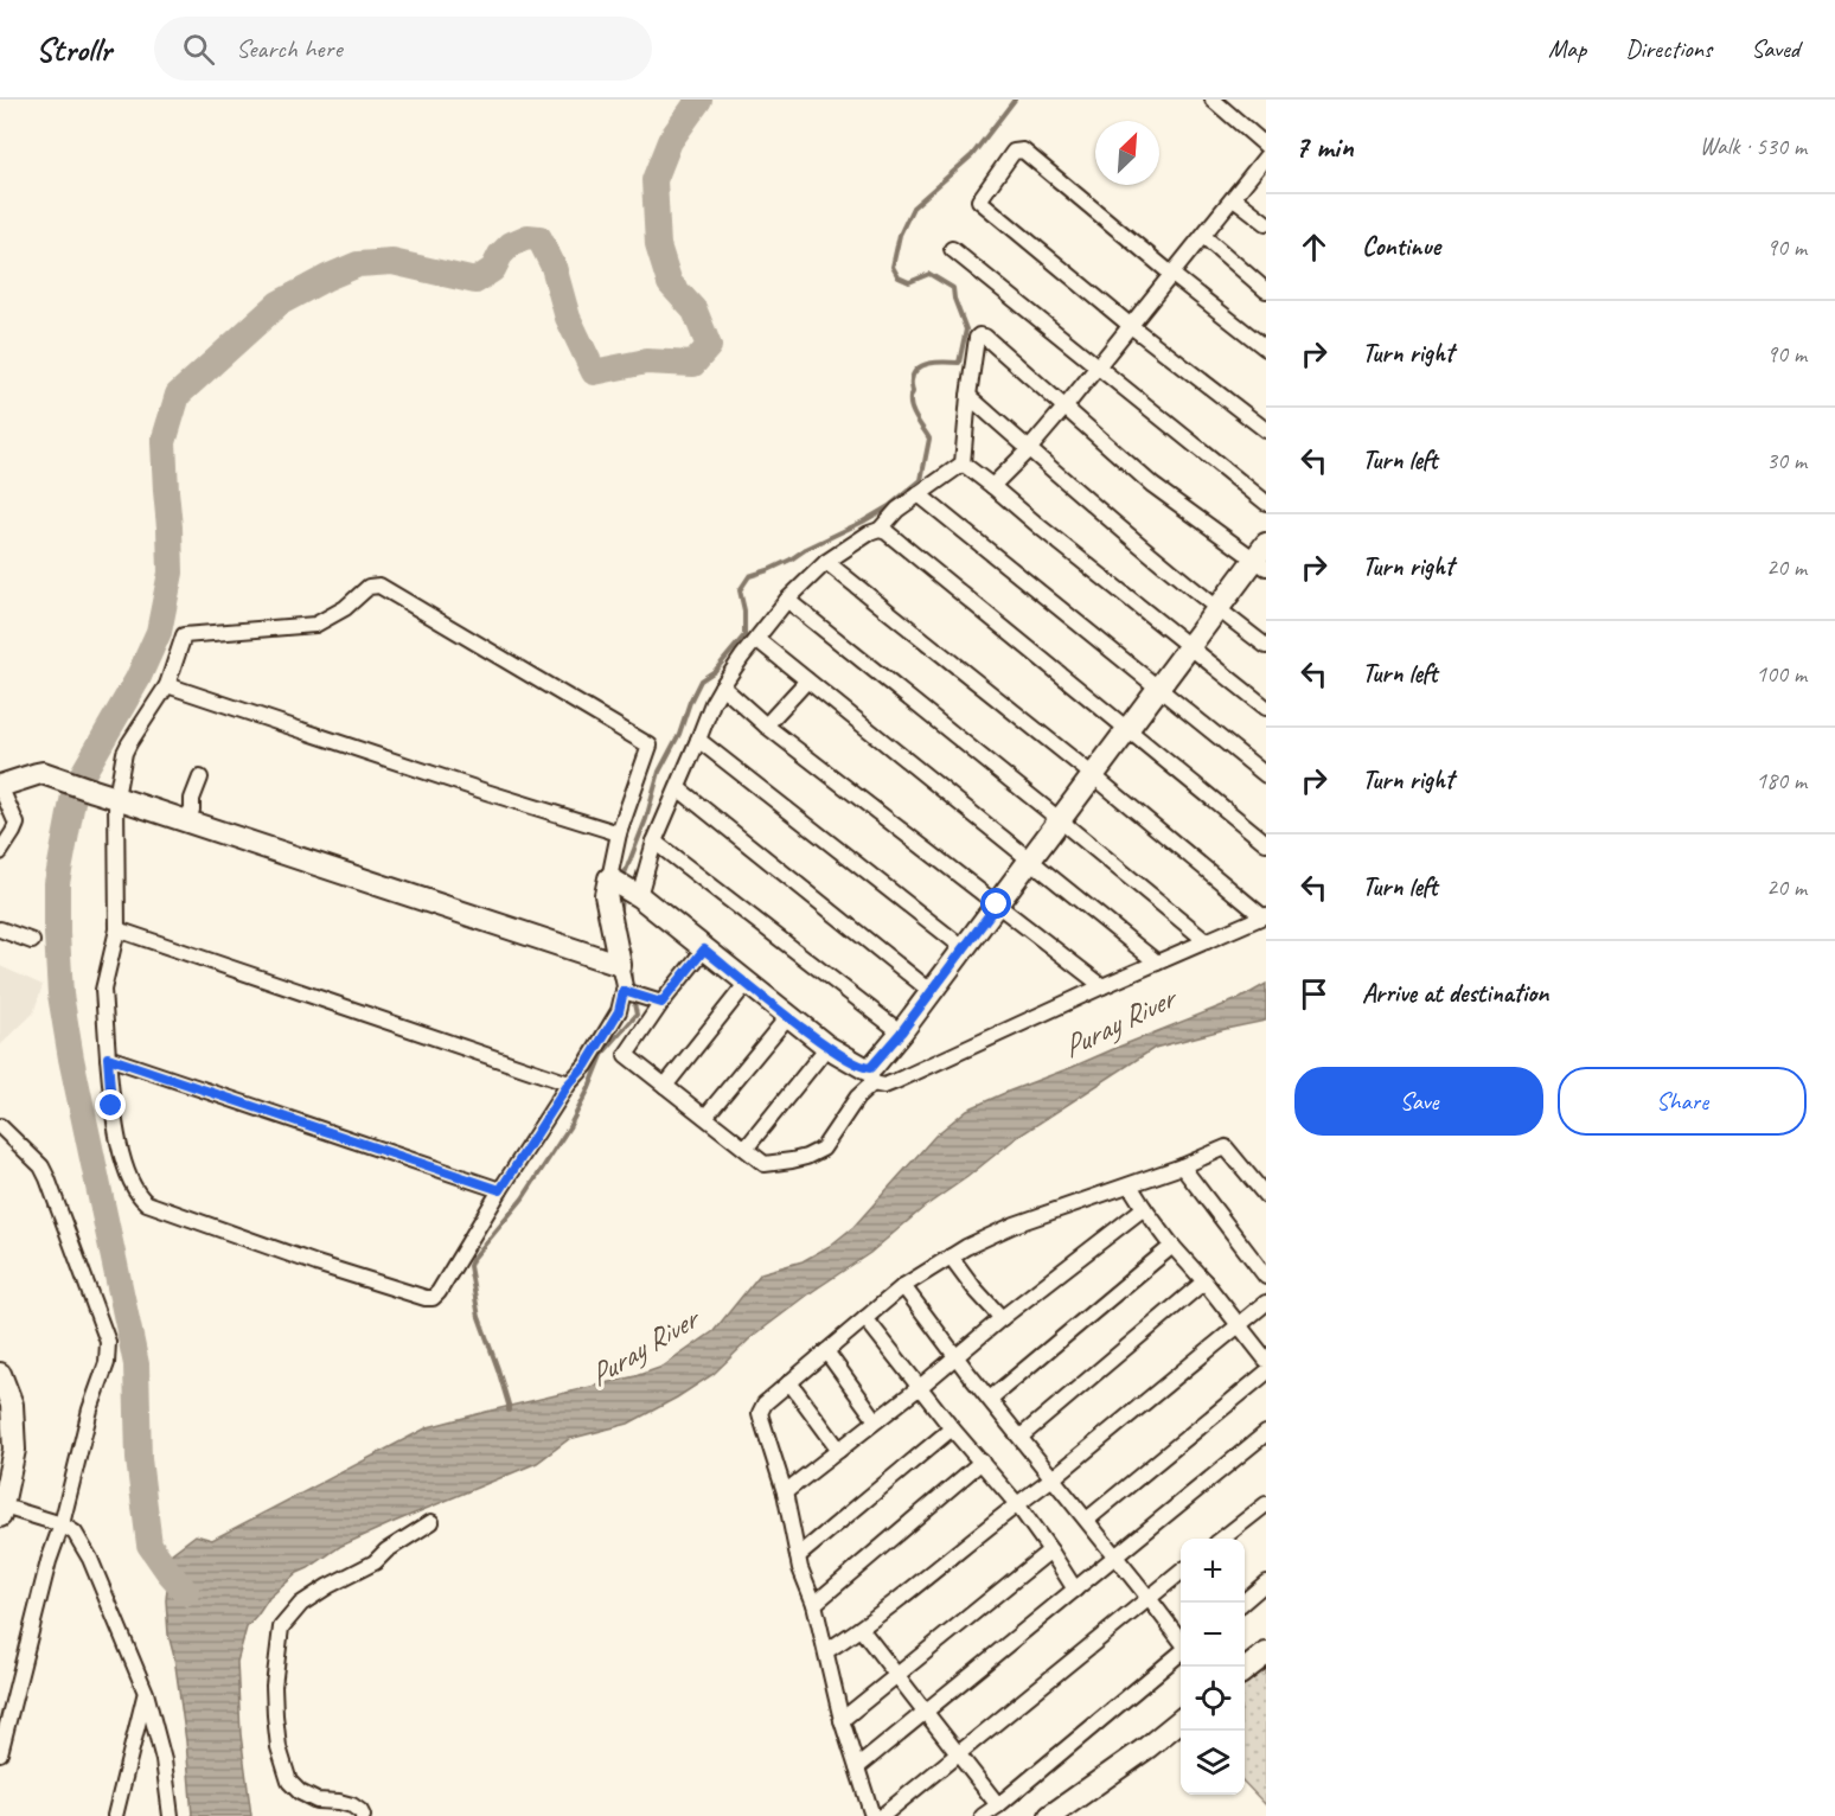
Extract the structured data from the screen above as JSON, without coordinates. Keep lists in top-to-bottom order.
{
  "water": ["Puray River"],
  "north": "top right",
  "page": {
    "header": "Strollr",
    "search": "Search here",
    "nav": ["Map", "Directions", "Saved"],
    "heading": ["7 min", "Walk · 530 m"],
    "list": [
      ["Continue", "90 m"],
      ["Turn right", "90 m"],
      ["Turn left", "30 m"],
      ["Turn right", "20 m"],
      ["Turn left", "100 m"],
      ["Turn right", "180 m"],
      ["Turn left", "20 m"],
      "Arrive at destination"
    ],
    "buttons": ["Save", "Share"],
    "map_buttons": ["+", "−"]
  }
}
